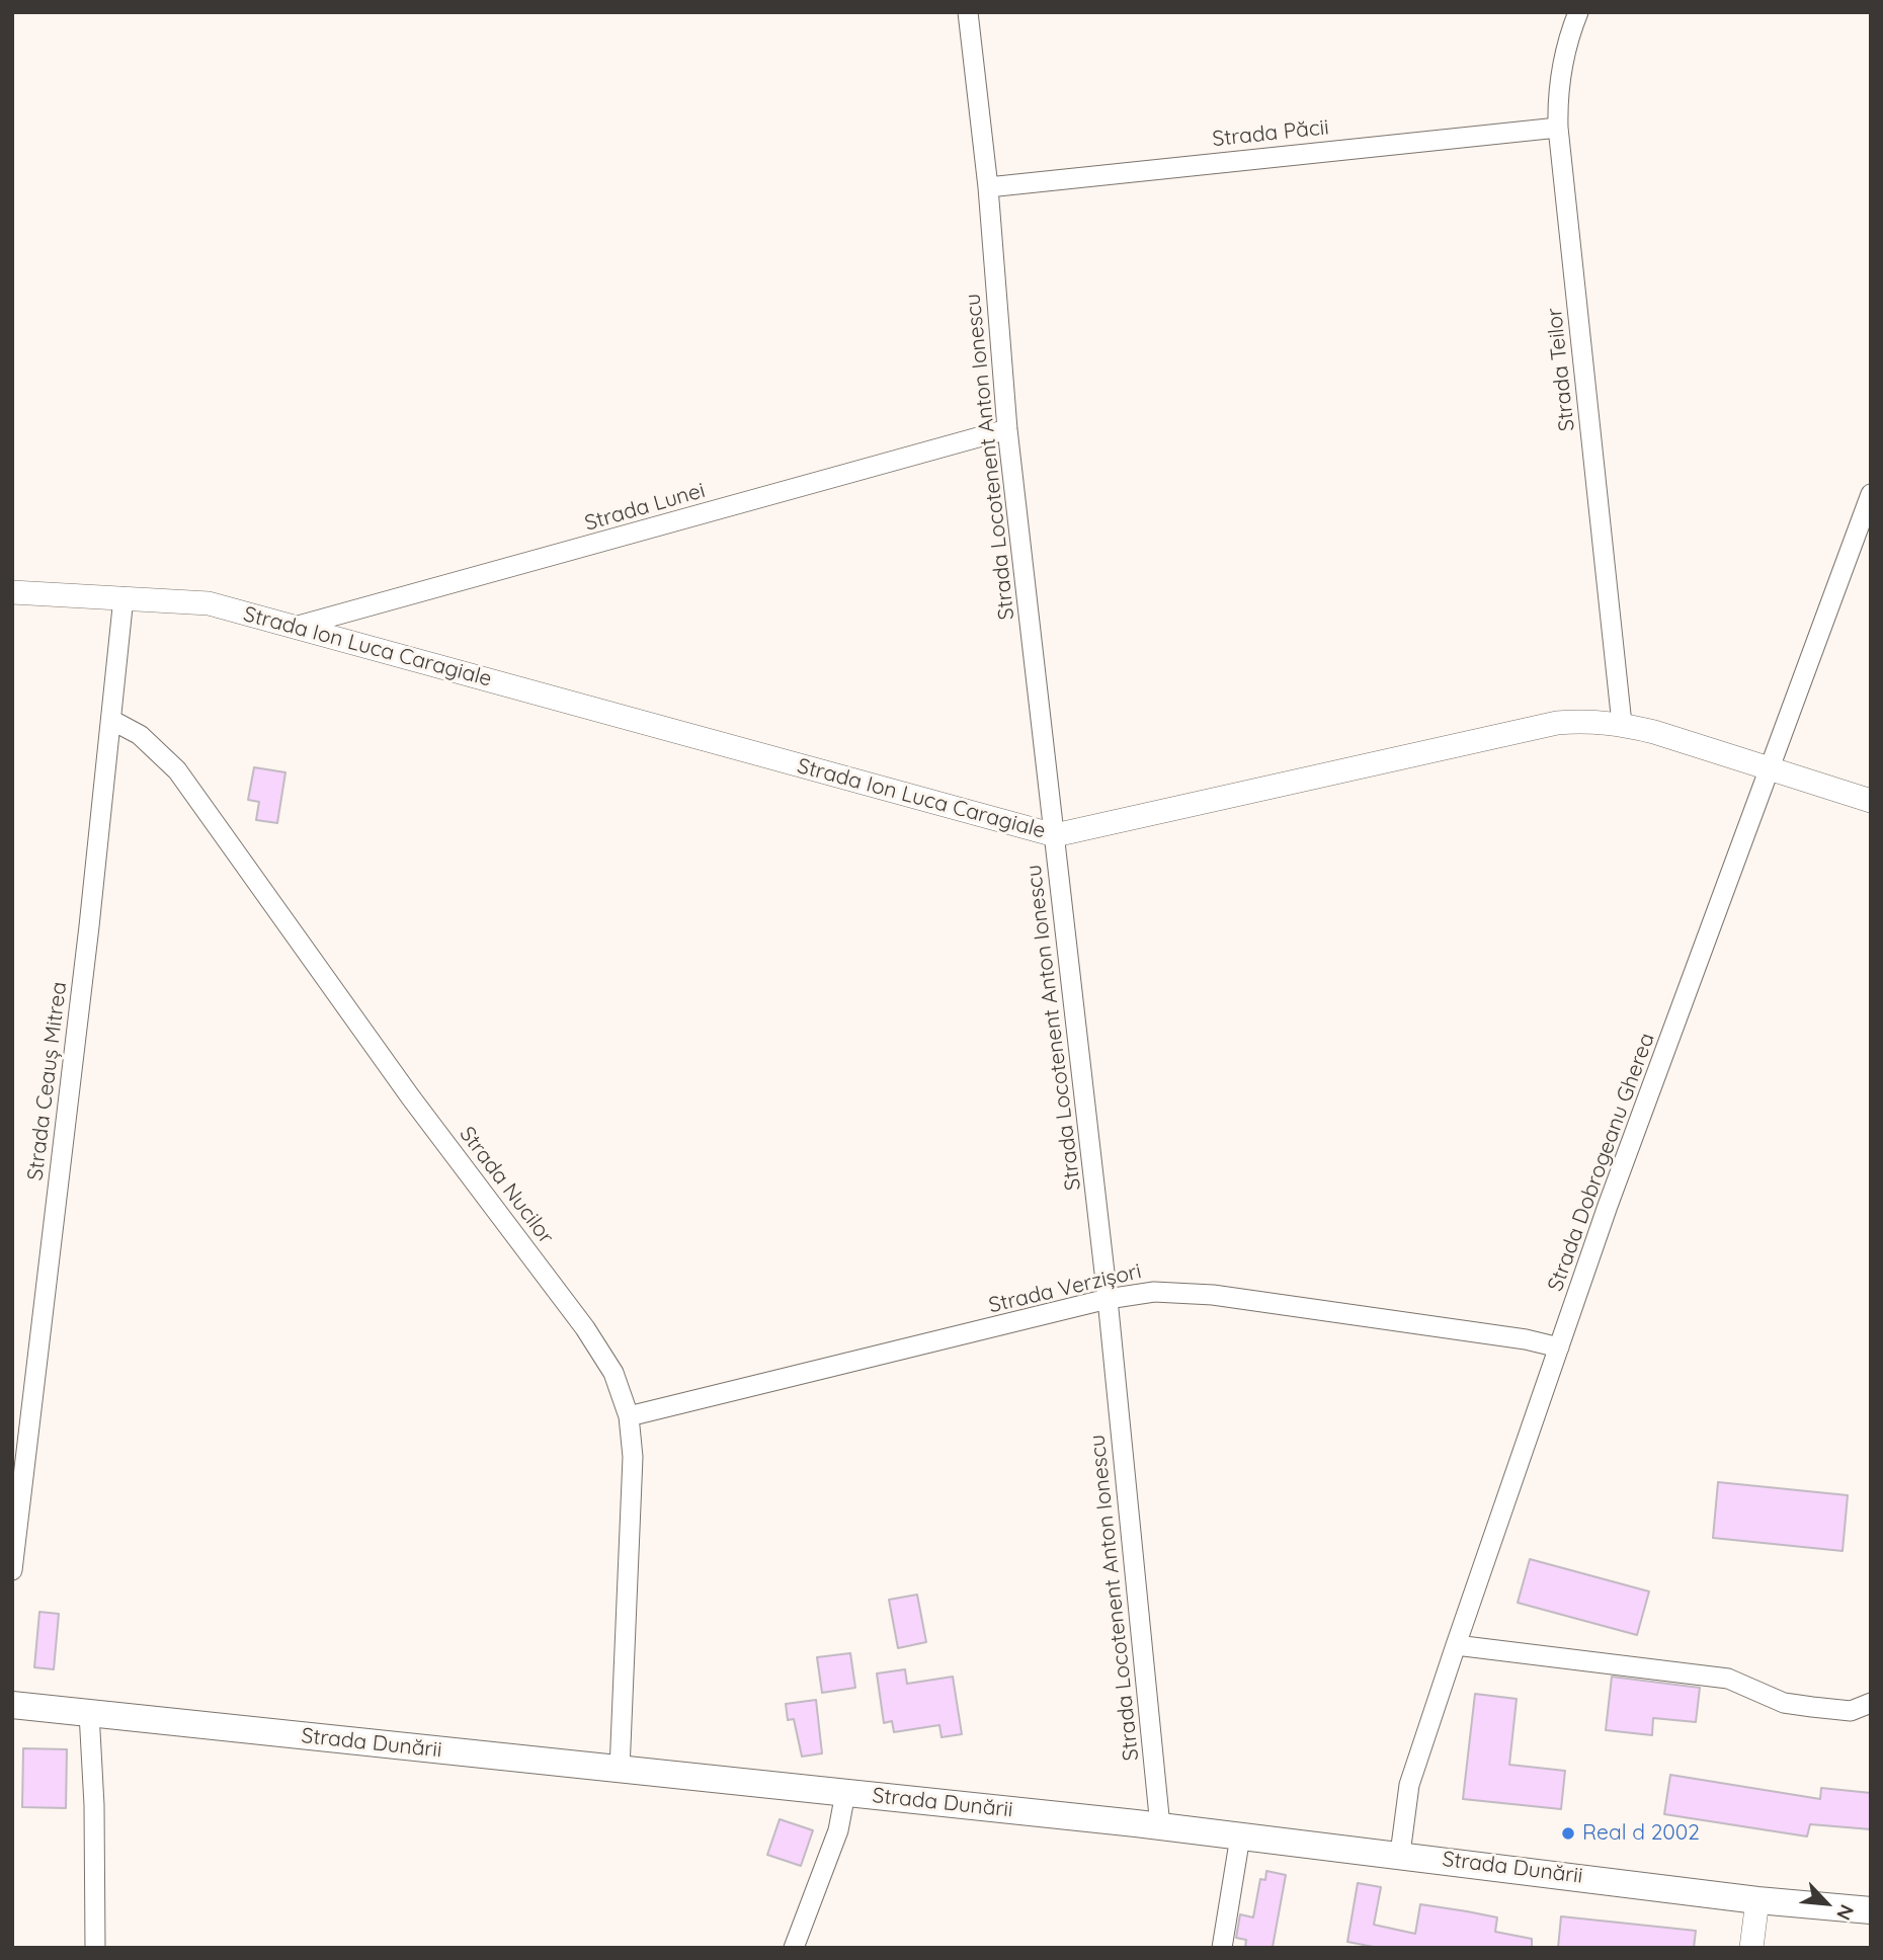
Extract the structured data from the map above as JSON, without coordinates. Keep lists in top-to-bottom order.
{
  "streets": {
    "main road": ["Strada Dunării"],
    "street": [
      "Strada Păcii",
      "Strada Teilor",
      "Strada Locotenent Anton Ionescu",
      "Strada Lunei",
      "Strada Ion Luca Caragiale",
      "Strada Ceauș Mitrea",
      "Strada Dobrogeanu Gherea",
      "Strada Nucilor",
      "Strada Verzișori"
    ]
  },
  "crossings": [
    ["Strada Păcii", "Strada Teilor"],
    ["Strada Păcii", "Strada Locotenent Anton Ionescu"],
    ["Strada Teilor", "Strada Ion Luca Caragiale"],
    ["Strada Locotenent Anton Ionescu", "Strada Lunei"],
    ["Strada Locotenent Anton Ionescu", "Strada Ion Luca Caragiale"],
    ["Strada Locotenent Anton Ionescu", "Strada Verzișori"],
    ["Strada Locotenent Anton Ionescu", "Strada Dunării"],
    ["Strada Lunei", "Strada Ion Luca Caragiale"],
    ["Strada Ion Luca Caragiale", "Strada Ceauș Mitrea"],
    ["Strada Ion Luca Caragiale", "Strada Dobrogeanu Gherea"],
    ["Strada Ceauș Mitrea", "Strada Nucilor"],
    ["Strada Dobrogeanu Gherea", "Strada Verzișori"],
    ["Strada Dobrogeanu Gherea", "Strada Dunării"],
    ["Strada Nucilor", "Strada Verzișori"],
    ["Strada Nucilor", "Strada Dunării"]
  ],
  "places": ["Real d 2002"],
  "north": "bottom right"
}
